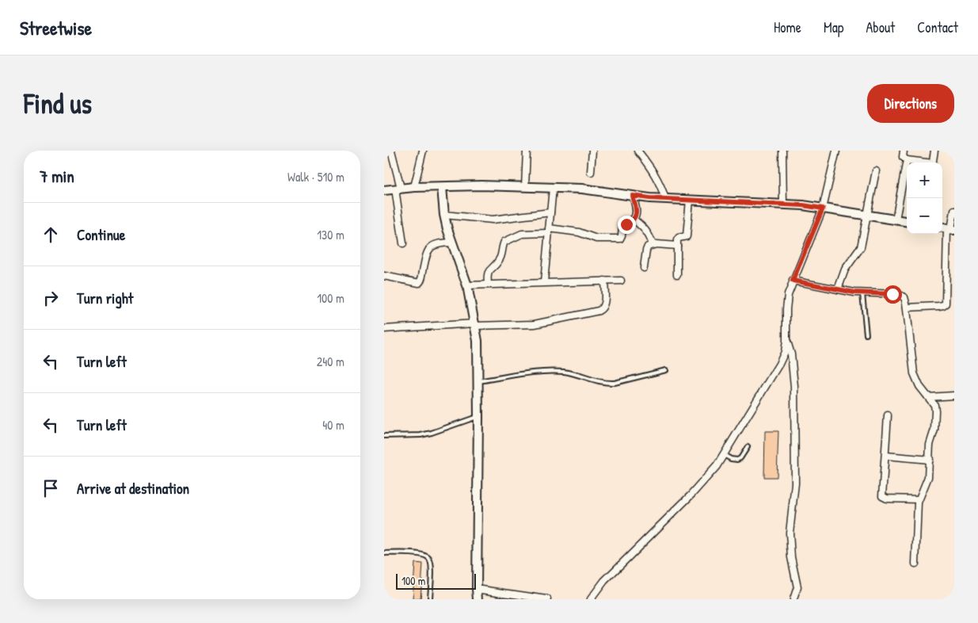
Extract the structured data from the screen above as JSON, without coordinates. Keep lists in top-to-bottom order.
{
  "scale_bar": "100 m",
  "page": {
    "header": "Streetwise",
    "nav": [
      "Home",
      "Map",
      "About",
      "Contact"
    ],
    "buttons": "Directions",
    "title": "Find us",
    "heading": ["7 min", "Walk · 510 m"],
    "map_buttons": ["+", "−"],
    "list": [
      ["Continue", "130 m"],
      ["Turn right", "100 m"],
      ["Turn left", "240 m"],
      ["Turn left", "40 m"],
      "Arrive at destination"
    ],
    "scale": "100 m"
  }
}
